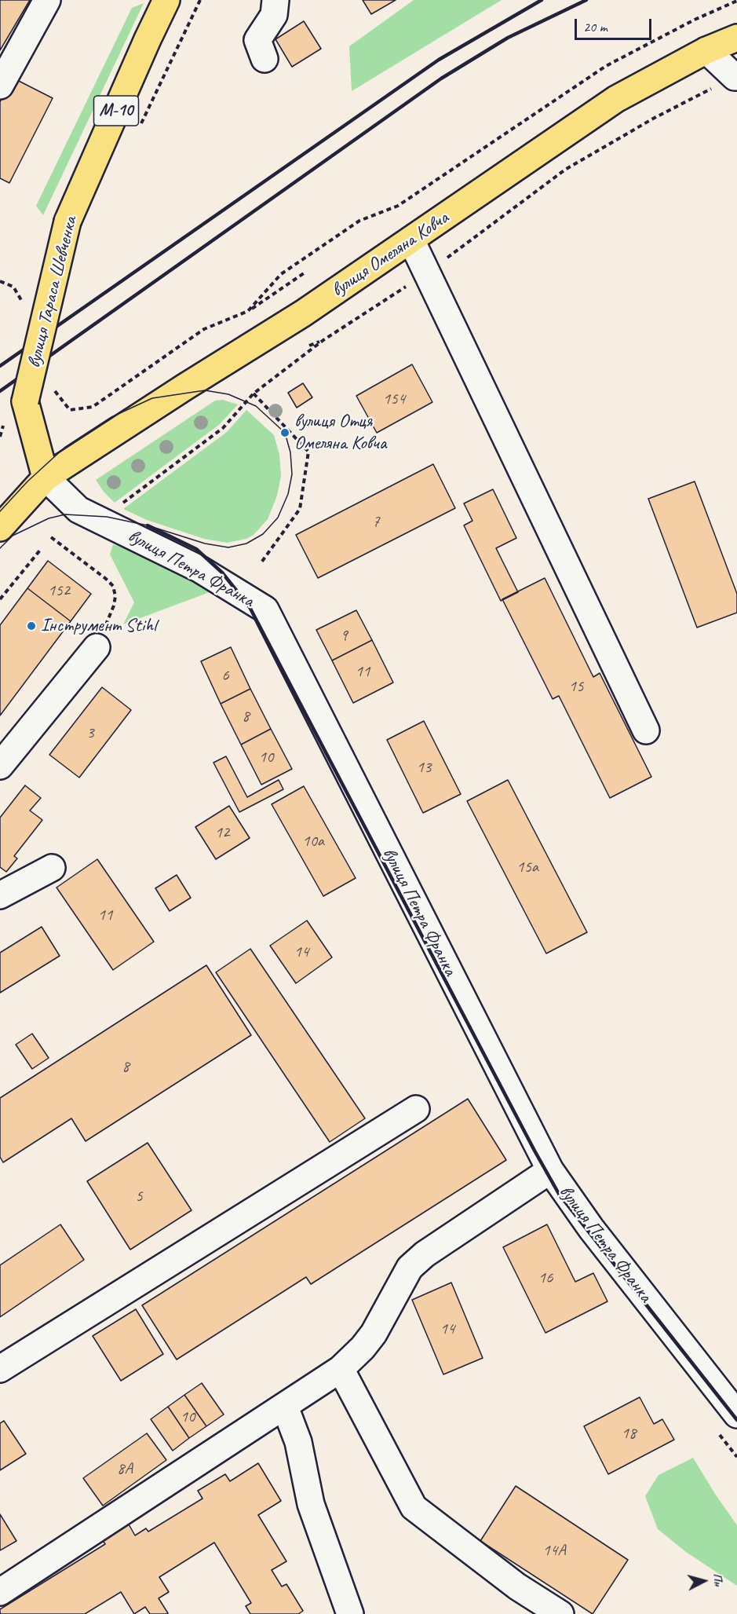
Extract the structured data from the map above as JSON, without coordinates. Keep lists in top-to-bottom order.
{
  "streets": {
    "main road": ["М-10", "вулиця Омеляна Ковча", "вулиця Тараса Шевченка"],
    "street": ["вулиця Петра Франка"]
  },
  "crossings": [
    ["вулиця Омеляна Ковча", "вулиця Тараса Шевченка"],
    ["вулиця Омеляна Ковча", "вулиця Петра Франка"],
    ["вулиця Тараса Шевченка", "вулиця Петра Франка"]
  ],
  "places": ["вулиця Отця Омеляна Ковча", "Інструмент Stihl"],
  "house_numbers": [
    "154",
    "7",
    "152",
    "9",
    "11",
    "6",
    "15",
    "8",
    "3",
    "10",
    "13",
    "12",
    "10а",
    "15а",
    "11",
    "14",
    "8",
    "5",
    "16",
    "14",
    "10",
    "18",
    "8А",
    "14А"
  ],
  "scale_bar": "20 m",
  "north": "right"
}
